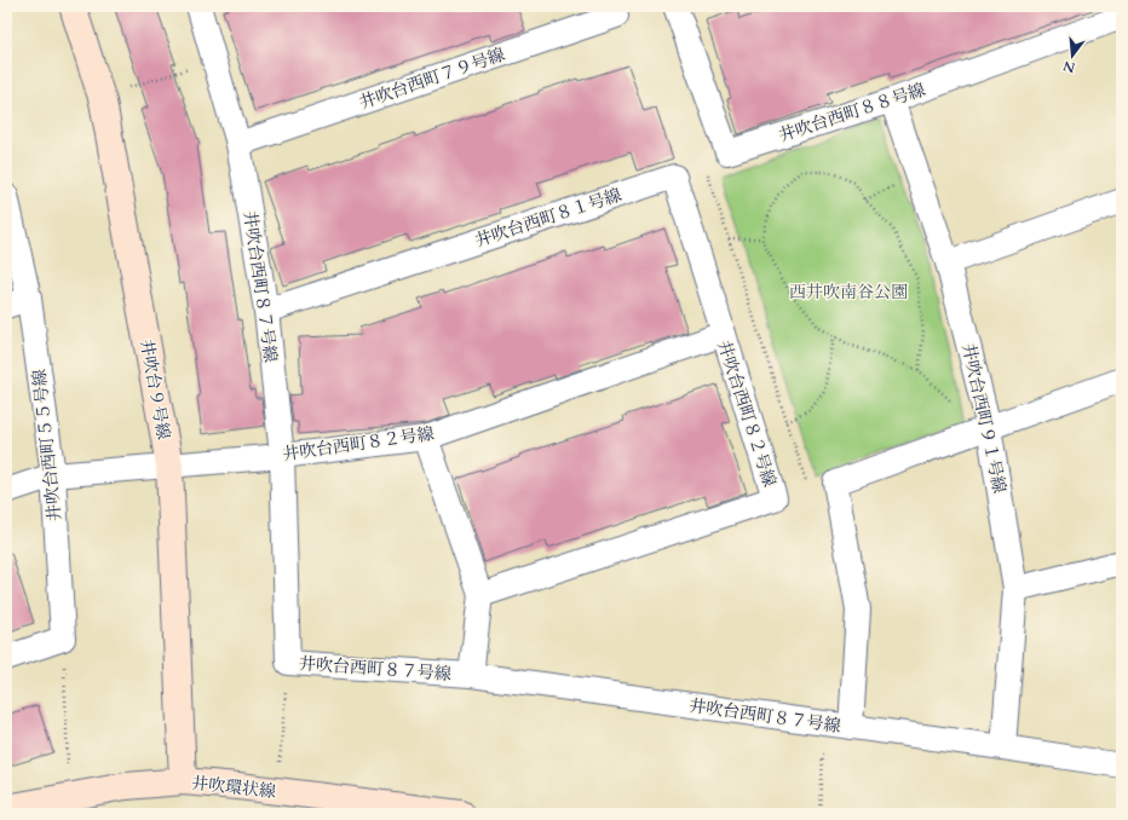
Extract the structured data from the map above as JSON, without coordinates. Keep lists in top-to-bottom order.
{
  "streets": {
    "street": [
      "井吹台西町７９号線",
      "井吹台西町８８号線",
      "井吹台西町８１号線",
      "井吹台西町８７号線",
      "井吹台９号線",
      "井吹台西町８２号線",
      "井吹台西町９１号線",
      "井吹台西町５５号線",
      "井吹環状線"
    ]
  },
  "crossings": [
    ["井吹台西町７９号線", "井吹台西町８７号線"],
    ["井吹台西町８８号線", "井吹台西町９１号線"],
    ["井吹台西町８１号線", "井吹台西町８７号線"],
    ["井吹台西町８１号線", "井吹台西町８２号線"],
    ["井吹台西町８７号線", "井吹台西町８２号線"],
    ["井吹台西町８７号線", "井吹台西町９１号線"],
    ["井吹台９号線", "井吹台西町８２号線"],
    ["井吹台９号線", "井吹環状線"],
    ["井吹台西町８２号線", "井吹台西町５５号線"]
  ],
  "parks": ["西井吹南谷公園"],
  "north": "bottom"
}
